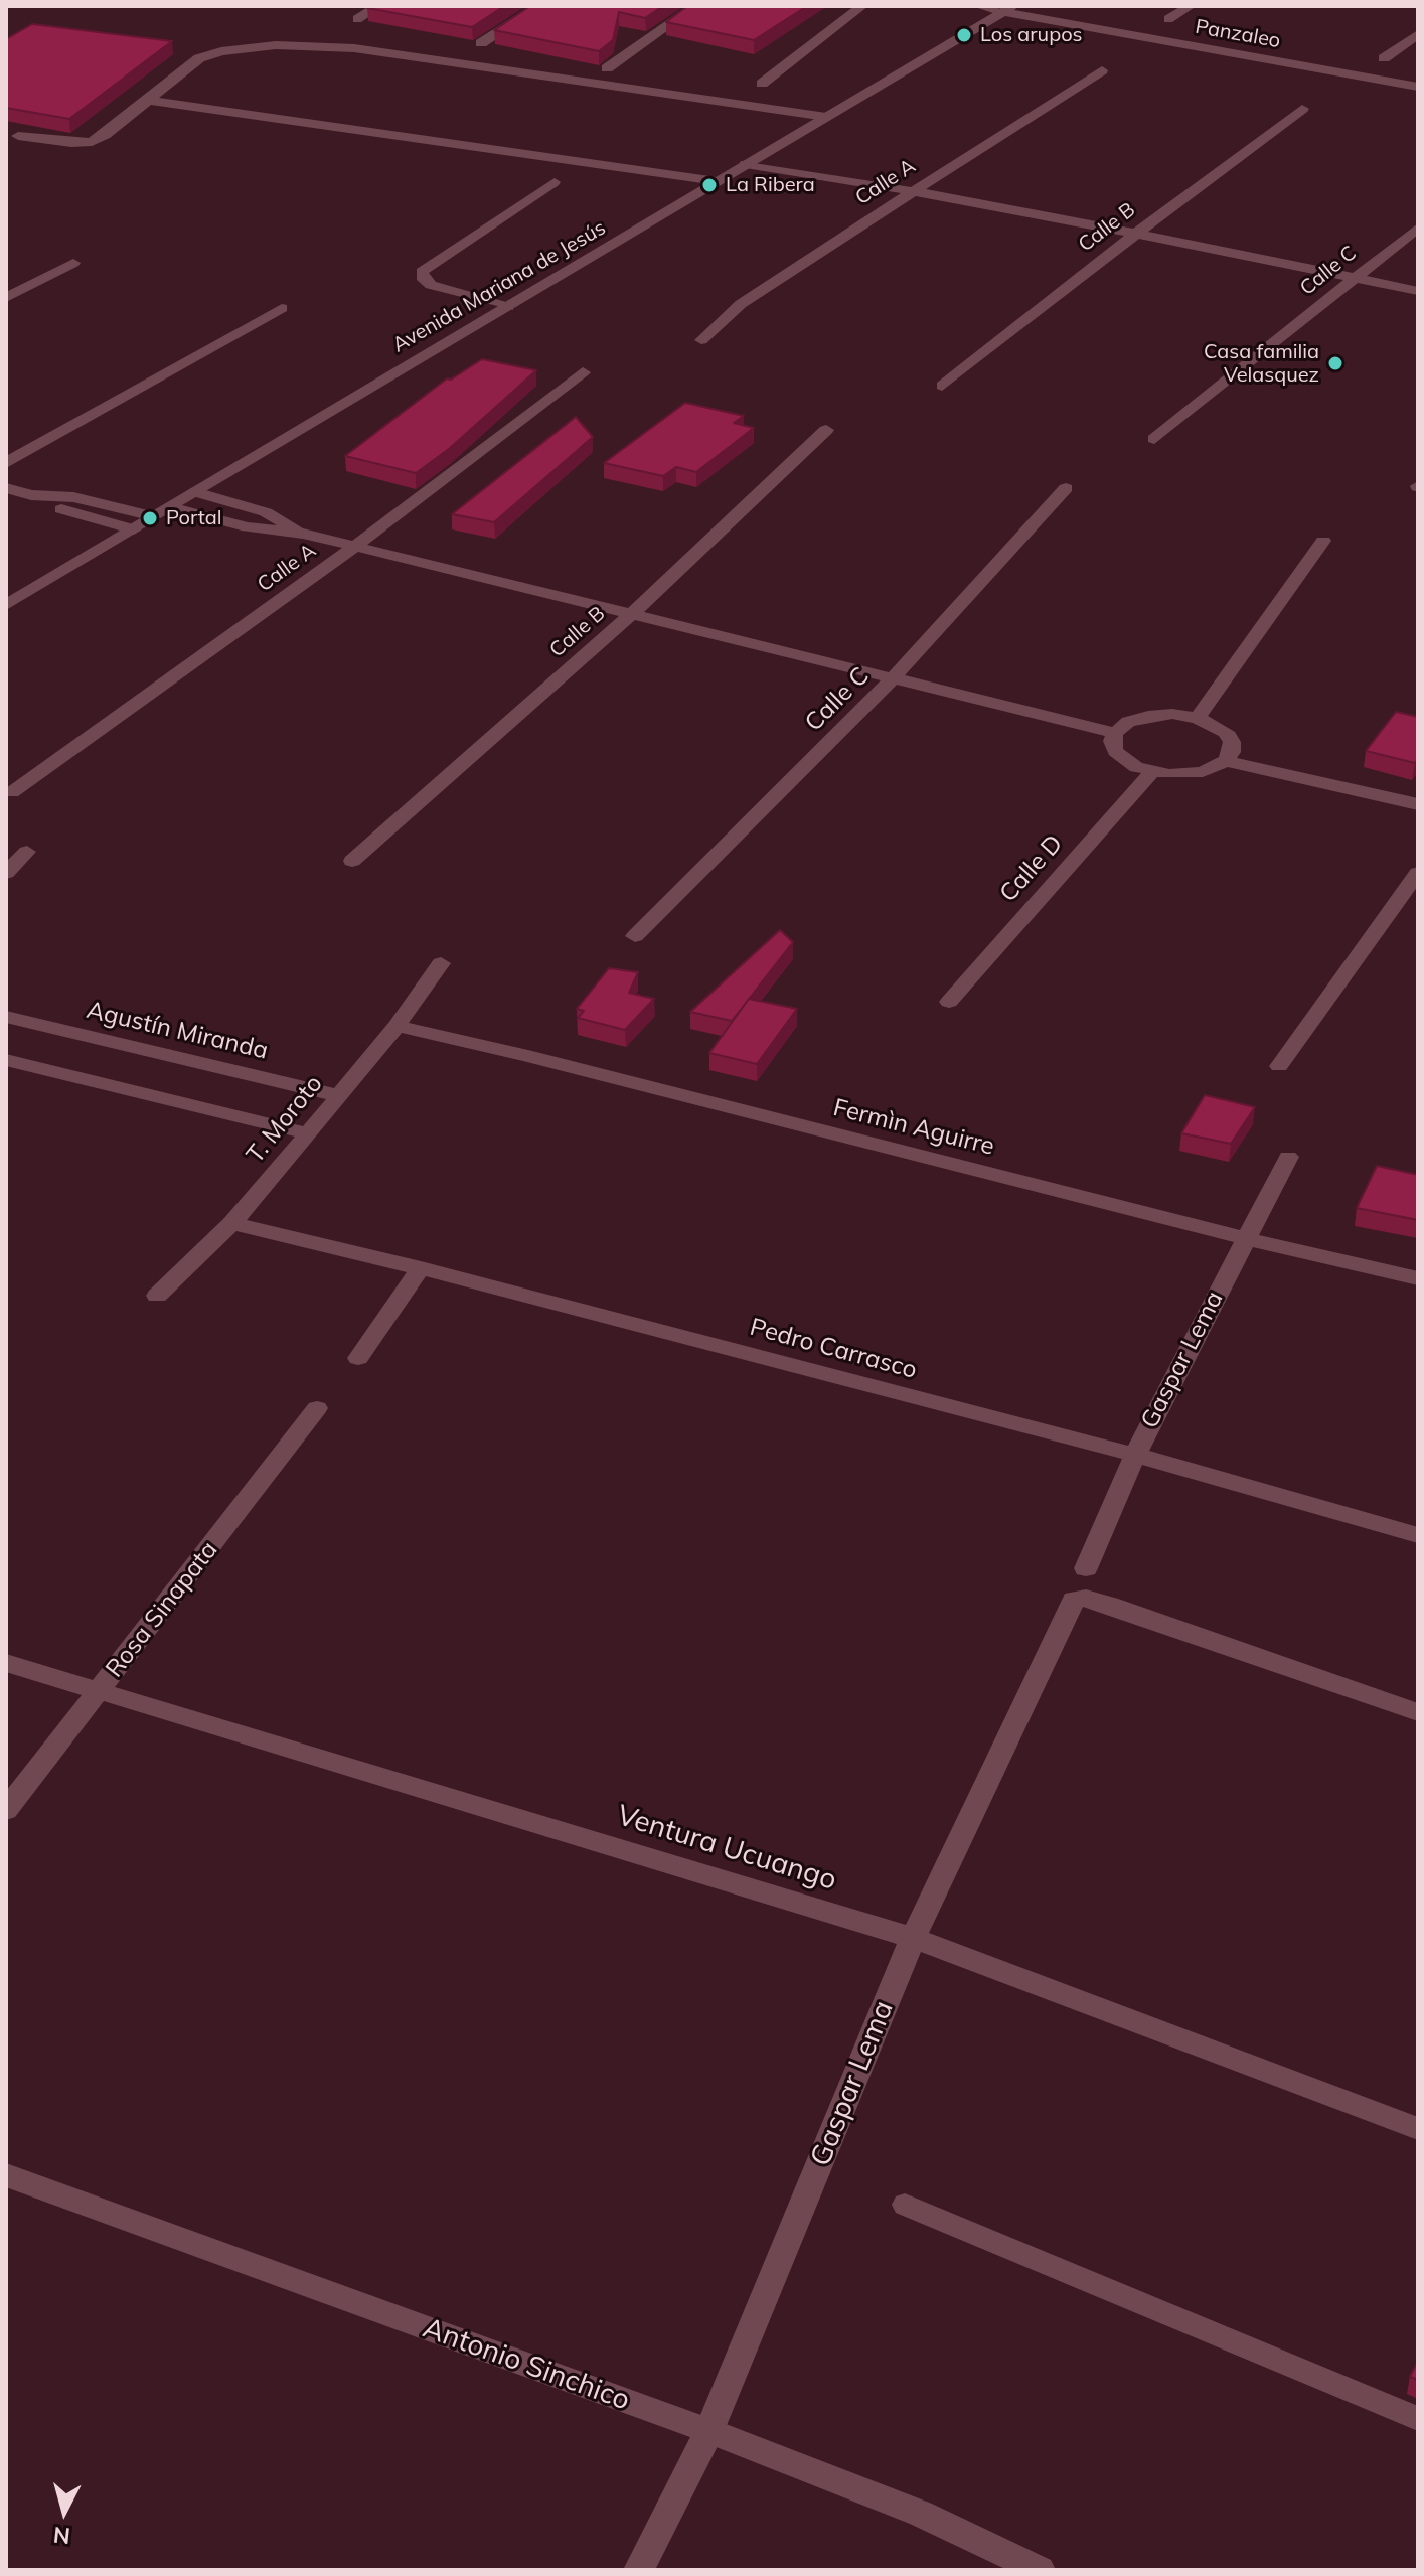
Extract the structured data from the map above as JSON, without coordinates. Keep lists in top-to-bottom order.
{
  "streets": {
    "street": [
      "Panzaleo",
      "Calle A",
      "Calle B",
      "Calle C",
      "Avenida Mariana de Jesús",
      "Calle D",
      "Agustín Miranda",
      "T. Moroto",
      "Fermìn Aguirre",
      "Pedro Carrasco",
      "Gaspar Lema",
      "Rosa Sinapata",
      "Ventura Ucuango",
      "Antonio Sinchico"
    ]
  },
  "crossings": [
    ["Panzaleo", "Avenida Mariana de Jesús"],
    ["Agustín Miranda", "T. Moroto"],
    ["T. Moroto", "Fermìn Aguirre"],
    ["T. Moroto", "Pedro Carrasco"],
    ["Fermìn Aguirre", "Gaspar Lema"],
    ["Pedro Carrasco", "Gaspar Lema"],
    ["Gaspar Lema", "Ventura Ucuango"],
    ["Gaspar Lema", "Antonio Sinchico"],
    ["Rosa Sinapata", "Ventura Ucuango"]
  ],
  "places": [
    "Los arupos",
    "La Ribera",
    "Casa familia Velasquez",
    "Portal"
  ],
  "north": "bottom"
}
